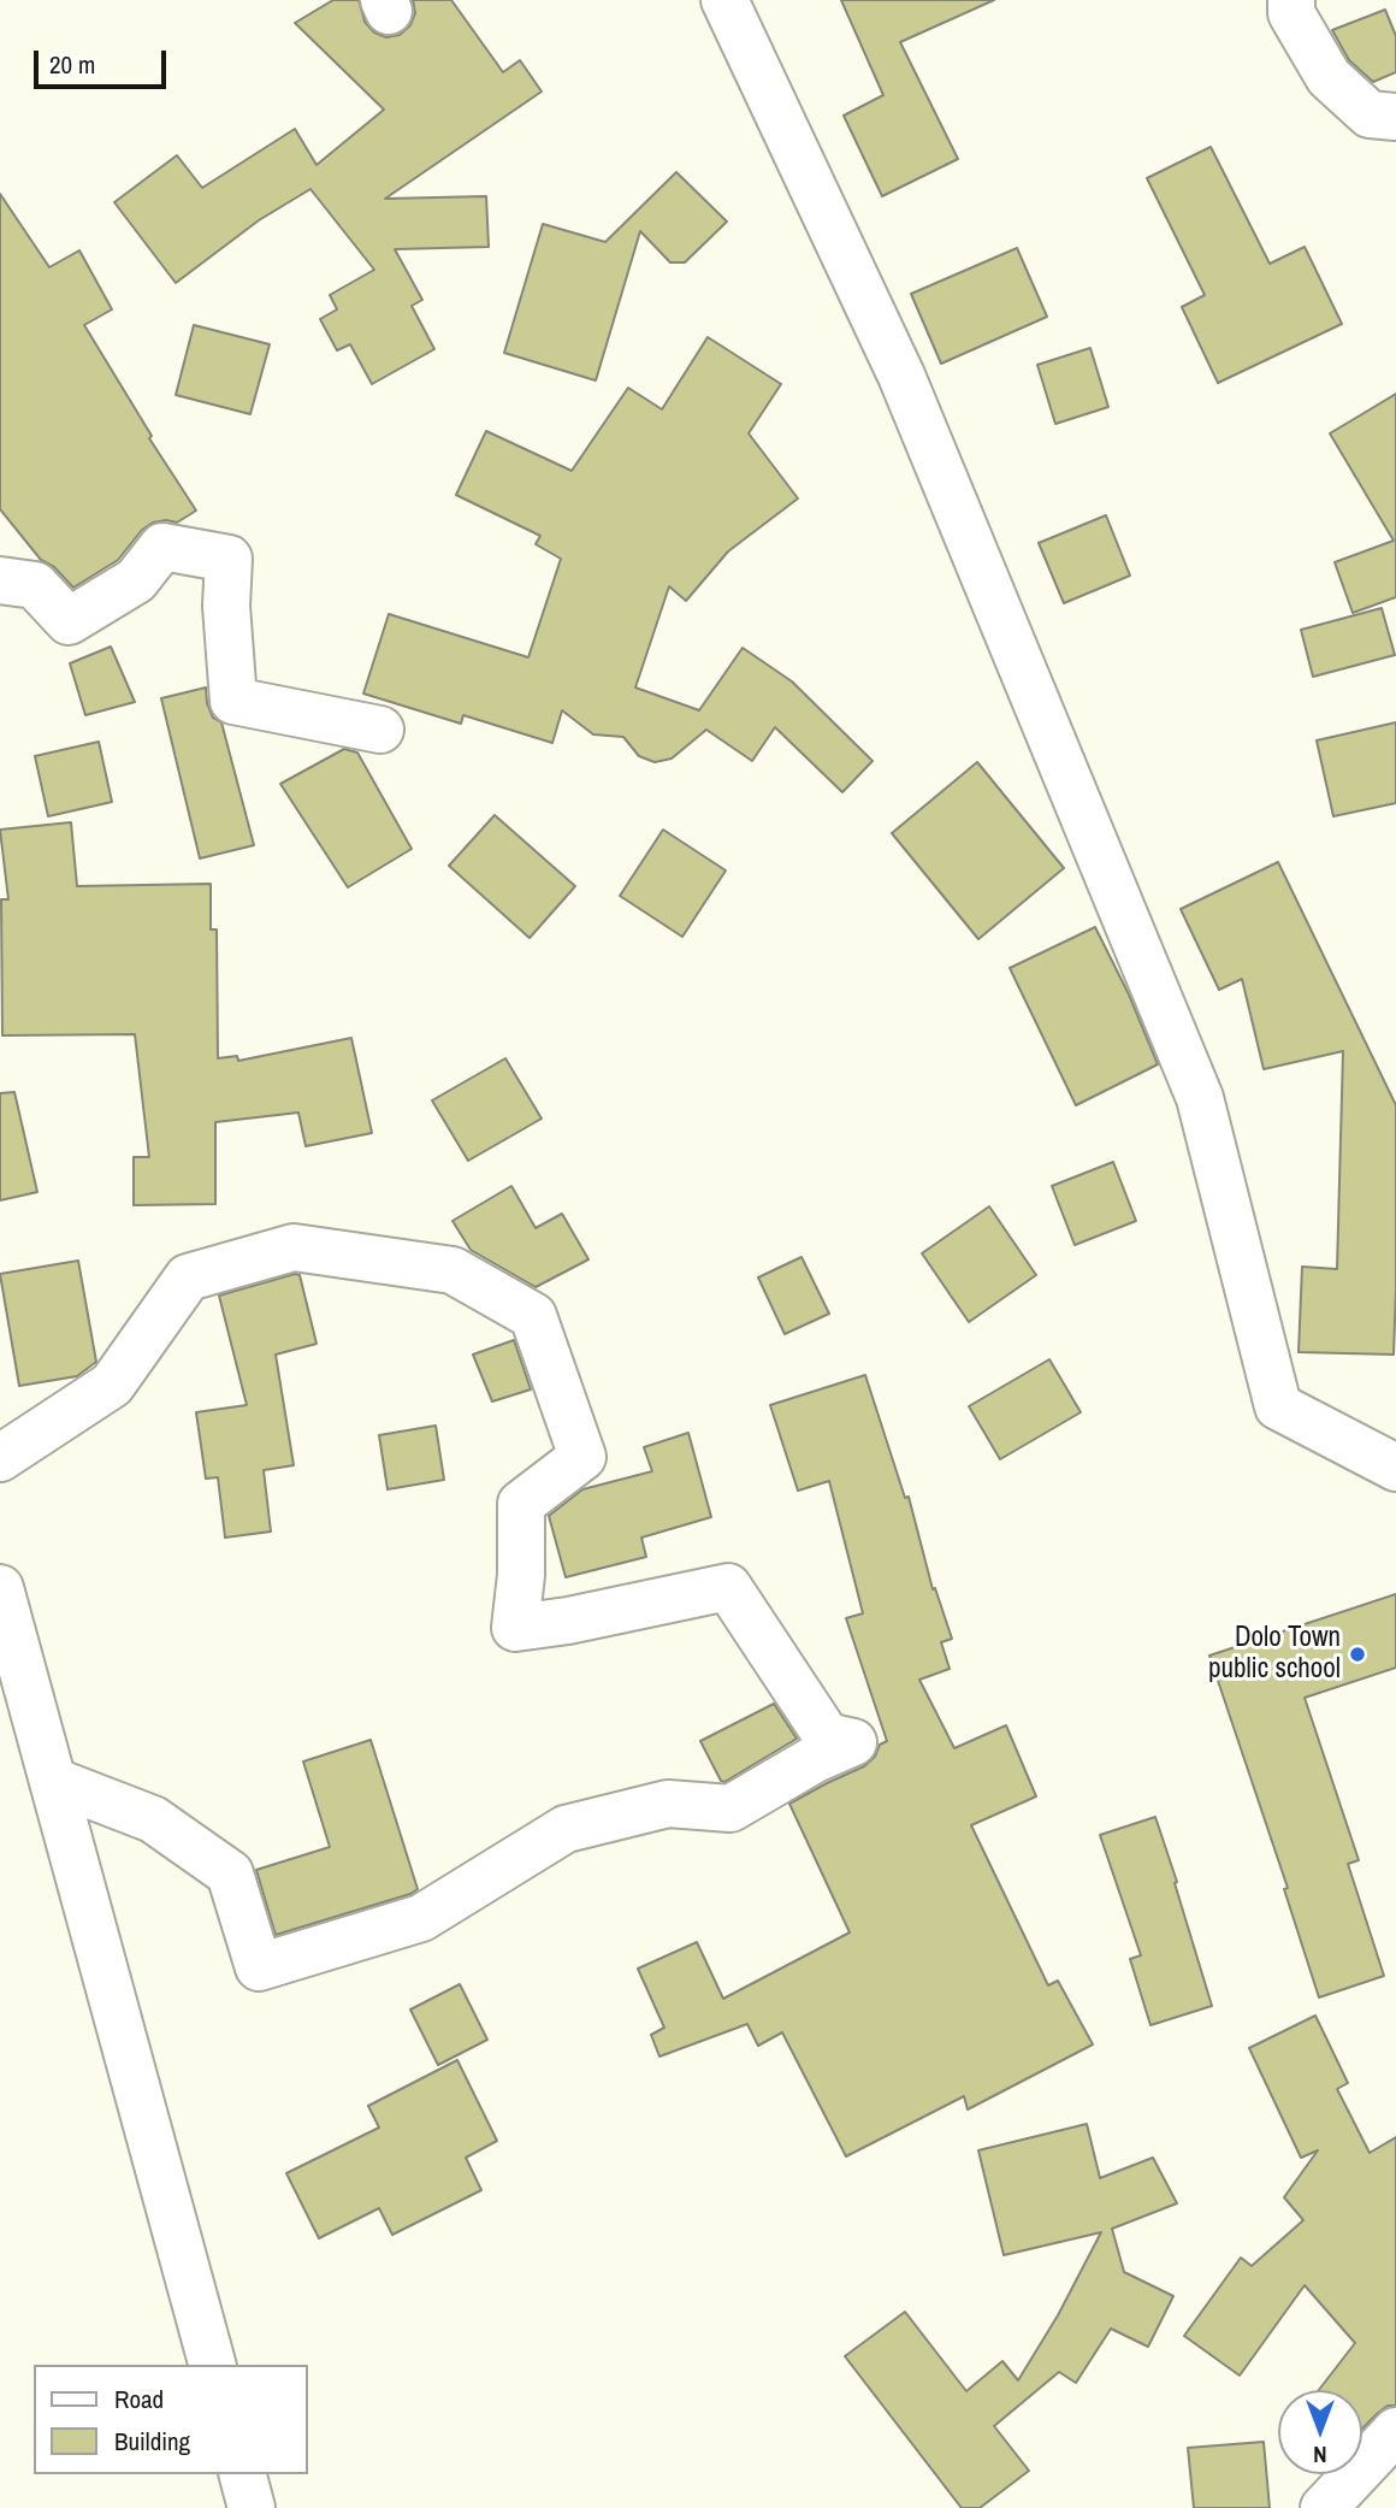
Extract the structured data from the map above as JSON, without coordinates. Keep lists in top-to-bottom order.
{
  "places": ["Dolo Town public school"],
  "legend": ["Road", "Building"],
  "scale_bar": "20 m",
  "north": "bottom"
}
